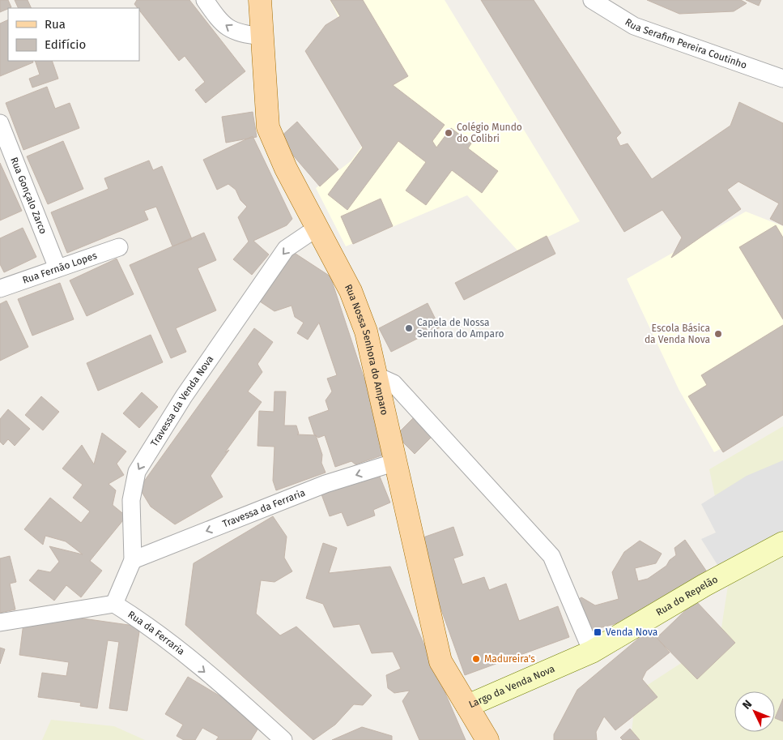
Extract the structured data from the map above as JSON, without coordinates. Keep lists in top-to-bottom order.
{
  "streets": {
    "main road": ["Rua Nossa Senhora do Amparo", "Largo da Venda Nova"],
    "street": [
      "Rua Serafim Pereira Coutinho",
      "Rua Gonçalo Zarco",
      "Rua Fernão Lopes",
      "Travessa da Venda Nova",
      "Travessa da Ferraria",
      "Rua do Repelão",
      "Rua da Ferraria"
    ]
  },
  "crossings": [
    ["Rua Gonçalo Zarco", "Rua Fernão Lopes"],
    ["Rua Nossa Senhora do Amparo", "Travessa da Venda Nova"],
    ["Rua Nossa Senhora do Amparo", "Travessa da Ferraria"],
    ["Rua Nossa Senhora do Amparo", "Largo da Venda Nova"],
    ["Travessa da Venda Nova", "Travessa da Ferraria"],
    ["Travessa da Venda Nova", "Rua da Ferraria"],
    ["Rua do Repelão", "Largo da Venda Nova"]
  ],
  "one_way": ["Travessa da Venda Nova", "Travessa da Ferraria", "Rua da Ferraria"],
  "places": {
    "other": [
      "Colégio Mundo do Colibri",
      "Capela de Nossa Senhora do Amparo",
      "Escola Básica da Venda Nova",
      "Madureira's"
    ],
    "transit": ["Venda Nova"]
  },
  "legend": ["Rua", "Edifício"],
  "north": "top left"
}
